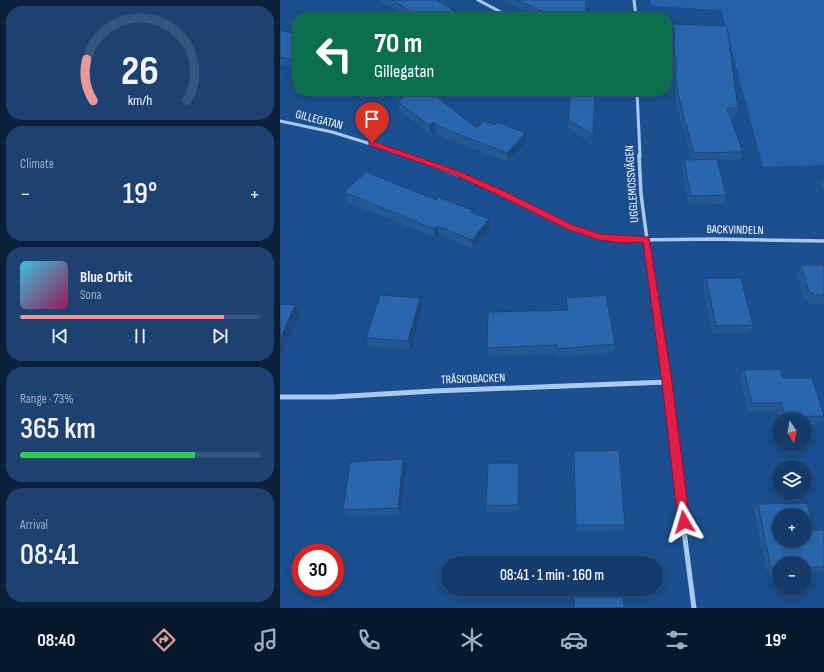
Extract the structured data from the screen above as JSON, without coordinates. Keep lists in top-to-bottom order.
{
  "streets": {
    "street": [
      "GILLEGATAN",
      "UGGLEMOSSVÄGEN",
      "BACKVINDELN",
      "TRÄSKOBACKEN"
    ]
  },
  "crossings": [
    ["GILLEGATAN", "UGGLEMOSSVÄGEN"],
    ["GILLEGATAN", "BACKVINDELN"],
    ["UGGLEMOSSVÄGEN", "BACKVINDELN"],
    ["UGGLEMOSSVÄGEN", "TRÄSKOBACKEN"]
  ],
  "north": "bottom",
  "page": {
    "turn": ["70 m", "Gillegatan"],
    "tile": [
      "Climate",
      ["Range · 73%", "365 km"],
      ["Arrival", "08:41"]
    ],
    "heat": ["−", "19°", "+"],
    "song": ["Blue Orbit", "Sona"],
    "map_buttons": ["+", "−"],
    "limit": "30",
    "trip": "08:41 · 1 min · 160 m",
    "tabs": ["08:40", "19°"],
    "gauge": ["26", "km/h"]
  }
}
